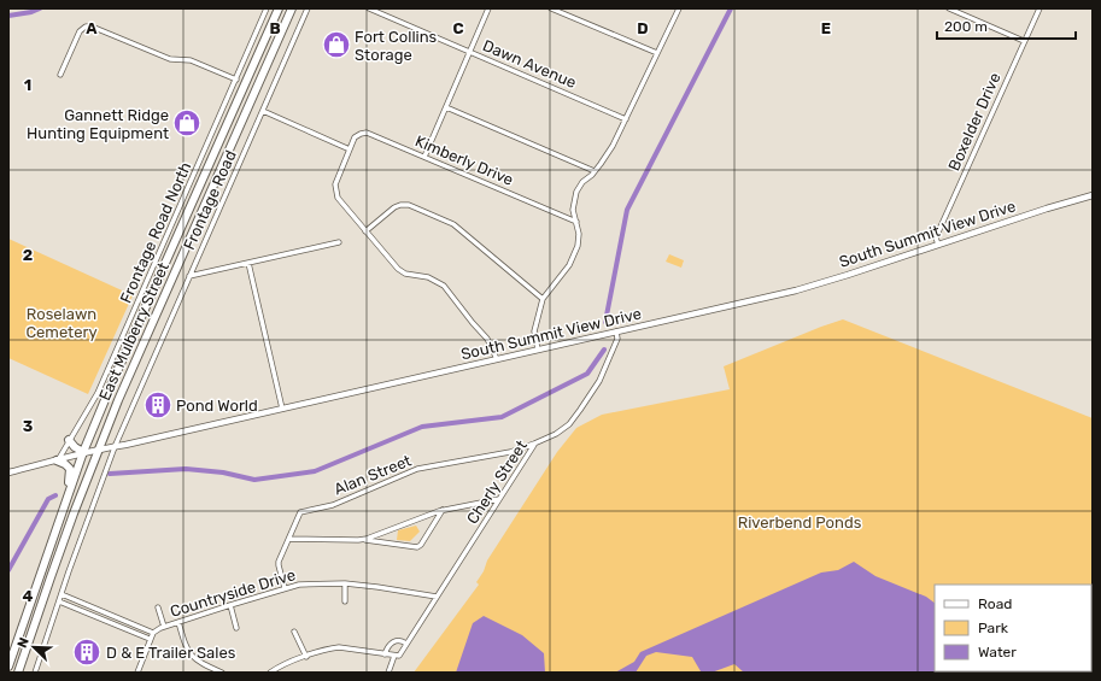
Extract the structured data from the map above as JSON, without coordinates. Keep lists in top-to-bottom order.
{
  "streets": {
    "highway": ["East Mulberry Street"],
    "street": [
      "Dawn Avenue",
      "Boxelder Drive",
      "Kimberly Drive",
      "Frontage Road",
      "Frontage Road North",
      "South Summit View Drive",
      "Alan Street",
      "Cherly Street",
      "Countryside Drive"
    ]
  },
  "crossings": [
    ["Boxelder Drive", "South Summit View Drive"],
    ["Frontage Road", "South Summit View Drive"],
    ["Frontage Road North", "South Summit View Drive"],
    ["South Summit View Drive", "East Mulberry Street"],
    ["South Summit View Drive", "Cherly Street"],
    ["Alan Street", "Cherly Street"],
    ["Alan Street", "Countryside Drive"],
    ["Cherly Street", "Countryside Drive"]
  ],
  "parks": ["Roselawn Cemetery", "Riverbend Ponds"],
  "places": {
    "shop": ["Fort Collins Storage", "Gannett Ridge Hunting Equipment"],
    "building": ["Pond World", "D & E Trailer Sales"]
  },
  "legend": ["Road", "Park", "Water"],
  "scale_bar": "200 m",
  "north": "top left",
  "grid": {
    "columns": [
      "A",
      "B",
      "C",
      "D",
      "E"
    ],
    "rows": [
      "1",
      "2",
      "3",
      "4"
    ]
  }
}
